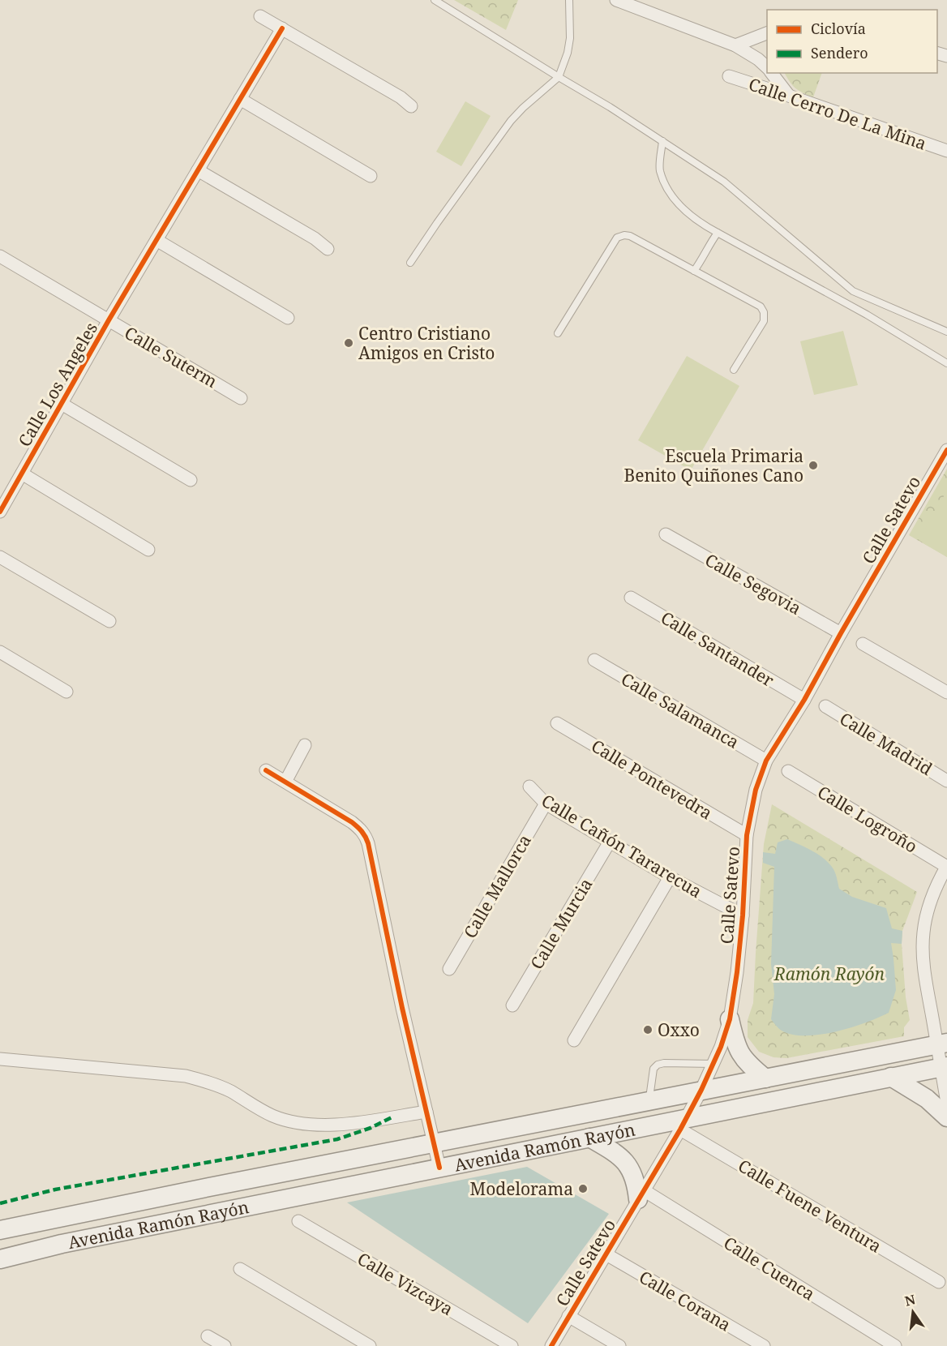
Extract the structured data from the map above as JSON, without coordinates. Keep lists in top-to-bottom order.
{
  "streets": {
    "main road": ["Avenida Ramón Rayón"],
    "street": [
      "Calle Cerro De La Mina",
      "Calle Suterm",
      "Calle Los Angeles",
      "Calle Satevo",
      "Calle Segovia",
      "Calle Santander",
      "Calle Salamanca",
      "Calle Madrid",
      "Calle Pontevedra",
      "Calle Logroño",
      "Calle Cañón Tararecua",
      "Calle Mallorca",
      "Calle Murcia",
      "Calle Fuene Ventura",
      "Calle Cuenca",
      "Calle Vizcaya",
      "Calle Corana"
    ]
  },
  "crossings": [
    ["Calle Suterm", "Calle Los Angeles"],
    ["Calle Satevo", "Calle Segovia"],
    ["Calle Satevo", "Calle Santander"],
    ["Calle Satevo", "Calle Salamanca"],
    ["Calle Satevo", "Calle Pontevedra"],
    ["Calle Satevo", "Calle Cañón Tararecua"],
    ["Calle Satevo", "Avenida Ramón Rayón"],
    ["Calle Satevo", "Calle Fuene Ventura"],
    ["Calle Satevo", "Calle Cuenca"],
    ["Calle Satevo", "Calle Corana"],
    ["Calle Cañón Tararecua", "Calle Mallorca"],
    ["Calle Cañón Tararecua", "Calle Murcia"],
    ["Avenida Ramón Rayón", "Calle Fuene Ventura"]
  ],
  "parks": ["Ramón Rayón"],
  "places": [
    "Centro Cristiano Amigos en Cristo",
    "Escuela Primaria Benito Quiñones Cano",
    "Oxxo",
    "Modelorama"
  ],
  "legend": ["Ciclovía", "Sendero"],
  "north": "top"
}
